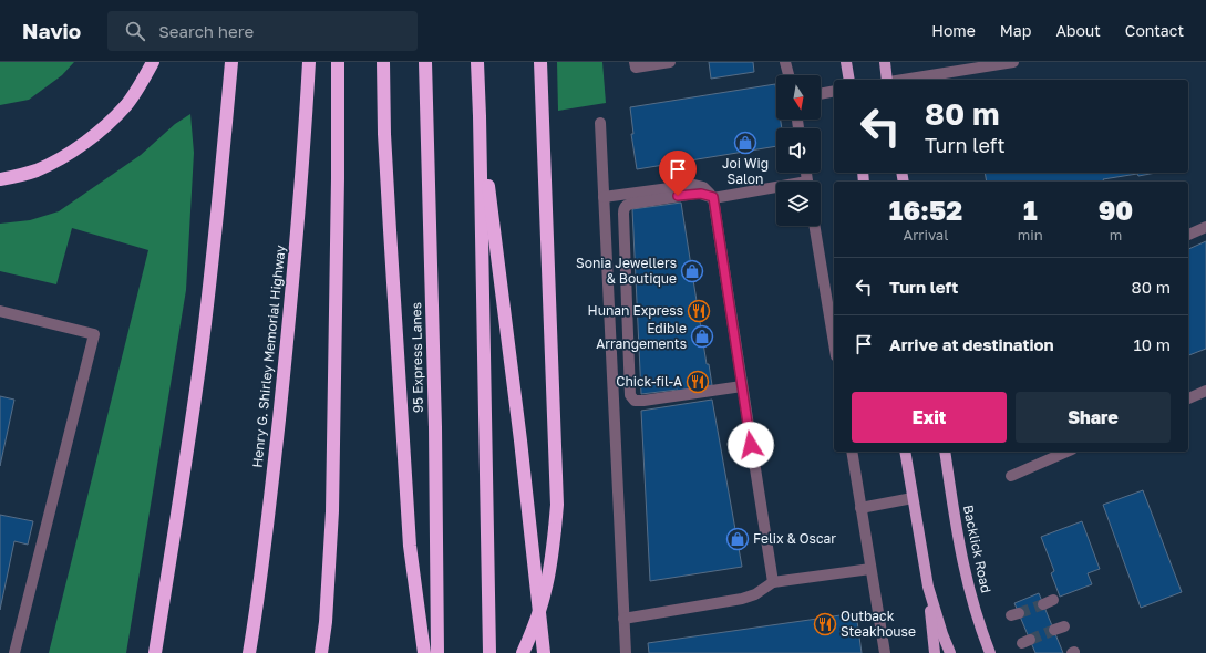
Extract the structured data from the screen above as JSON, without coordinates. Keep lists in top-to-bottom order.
{
  "streets": {
    "highway": ["Henry G. Shirley Memorial Highway", "95 Express Lanes"],
    "main road": ["Backlick Road"]
  },
  "places": {
    "shop": [
      "Joi Wig Salon",
      "Sonia Jewellers & Boutique",
      "Edible Arrangements",
      "Felix & Oscar"
    ],
    "restaurant": ["Hunan Express", "Chick-fil-A", "Outback Steakhouse"]
  },
  "north": "bottom",
  "page": {
    "header": "Navio",
    "search": "Search here",
    "nav": [
      "Home",
      "Map",
      "About",
      "Contact"
    ],
    "turn": ["80 m", "Turn left"],
    "eta": [
      "16:52",
      "Arrival",
      "1",
      "min",
      "90",
      "m"
    ],
    "list": [
      {
        "name": "Turn left",
        "value": "80 m"
      },
      {
        "name": "Arrive at destination",
        "value": "10 m"
      }
    ],
    "buttons": ["Exit", "Share"]
  }
}
